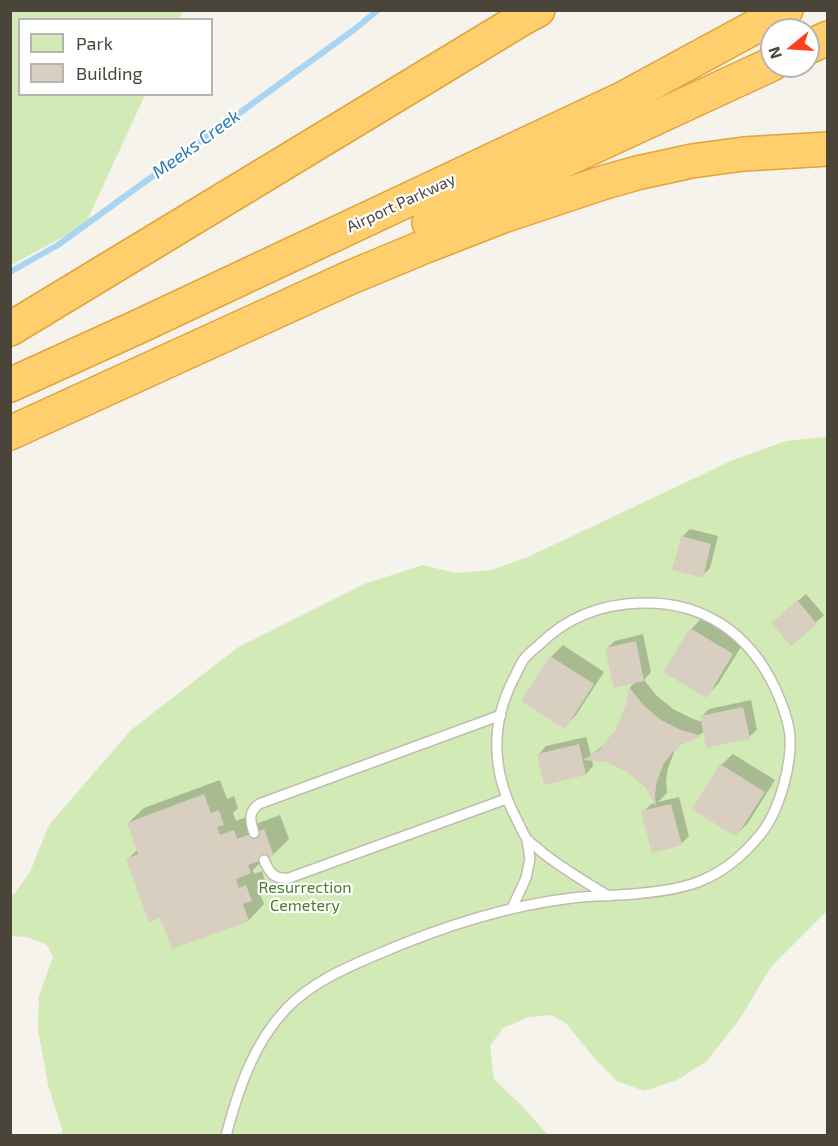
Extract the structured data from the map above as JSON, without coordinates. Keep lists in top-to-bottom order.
{
  "streets": {
    "highway": ["Airport Parkway"]
  },
  "water": ["Meeks Creek"],
  "parks": ["Resurrection Cemetery"],
  "legend": ["Park", "Building"],
  "north": "left"
}
